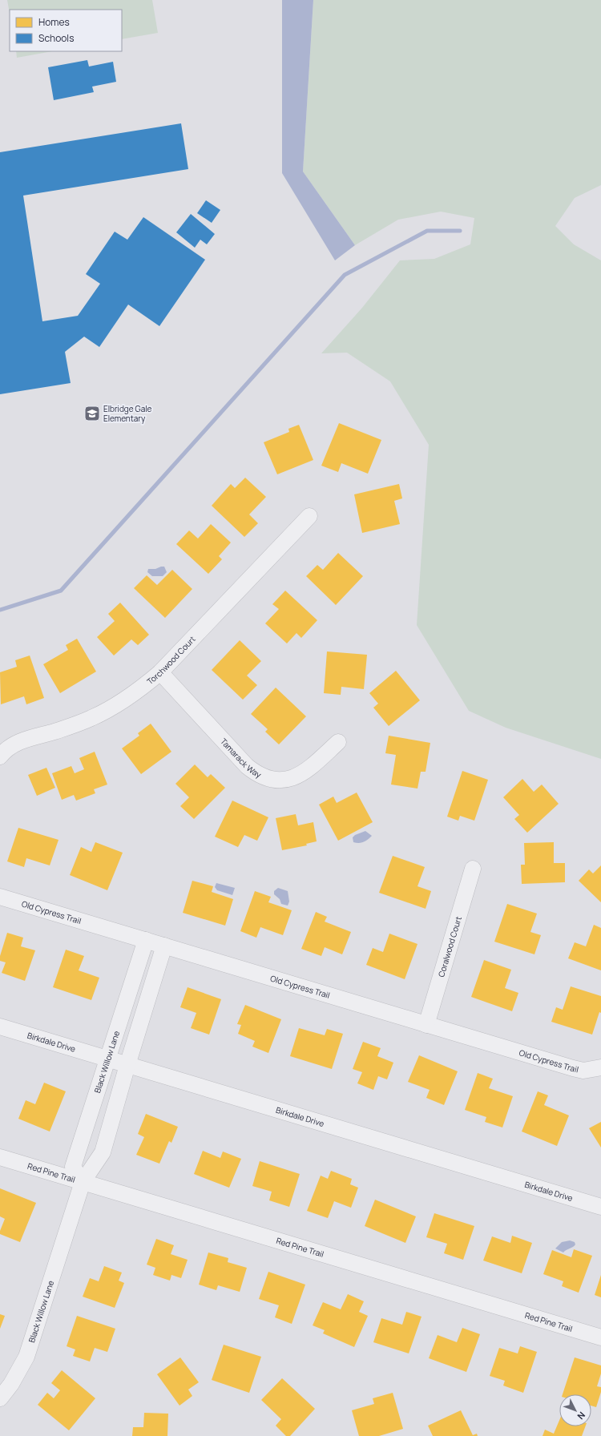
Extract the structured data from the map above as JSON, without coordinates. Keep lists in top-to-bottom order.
{
  "streets": {
    "street": [
      "Torchwood Court",
      "Tamarack Way",
      "Old Cypress Trail",
      "Coralwood Court",
      "Birkdale Drive",
      "Black Willow Lane",
      "Red Pine Trail"
    ]
  },
  "crossings": [
    ["Torchwood Court", "Tamarack Way"],
    ["Old Cypress Trail", "Coralwood Court"],
    ["Old Cypress Trail", "Black Willow Lane"],
    ["Birkdale Drive", "Black Willow Lane"],
    ["Black Willow Lane", "Red Pine Trail"]
  ],
  "places": {
    "school or university": ["Elbridge Gale Elementary"]
  },
  "legend": ["Homes", "Schools"],
  "north": "bottom right"
}
